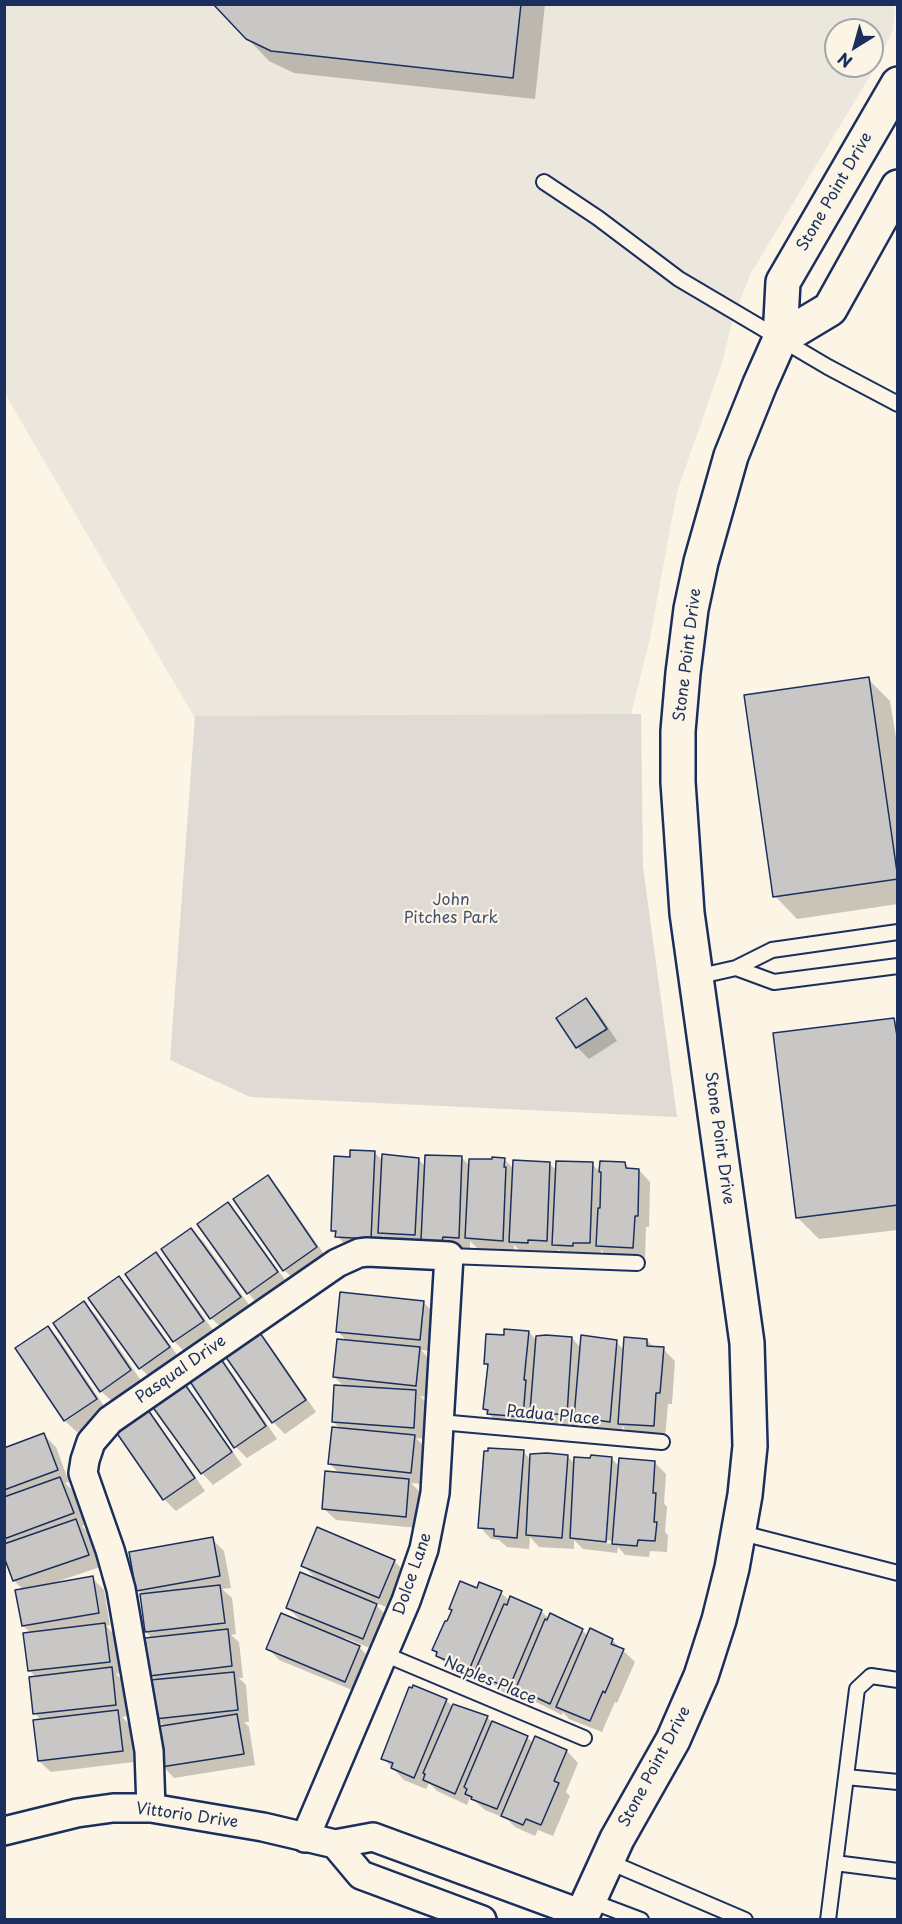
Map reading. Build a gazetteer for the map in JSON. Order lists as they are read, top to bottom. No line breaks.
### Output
{"streets":{"street":["Stone Point Drive","Pasqual Drive","Dolce Lane","Vittorio Drive"],"lane":["Padua Place","Naples Place"]},"crossings":[["Stone Point Drive","Vittorio Drive"],["Pasqual Drive","Dolce Lane"],["Pasqual Drive","Vittorio Drive"],["Padua Place","Dolce Lane"],["Dolce Lane","Naples Place"],["Dolce Lane","Vittorio Drive"]],"parks":["John Pitches Park"],"north":"bottom left"}
